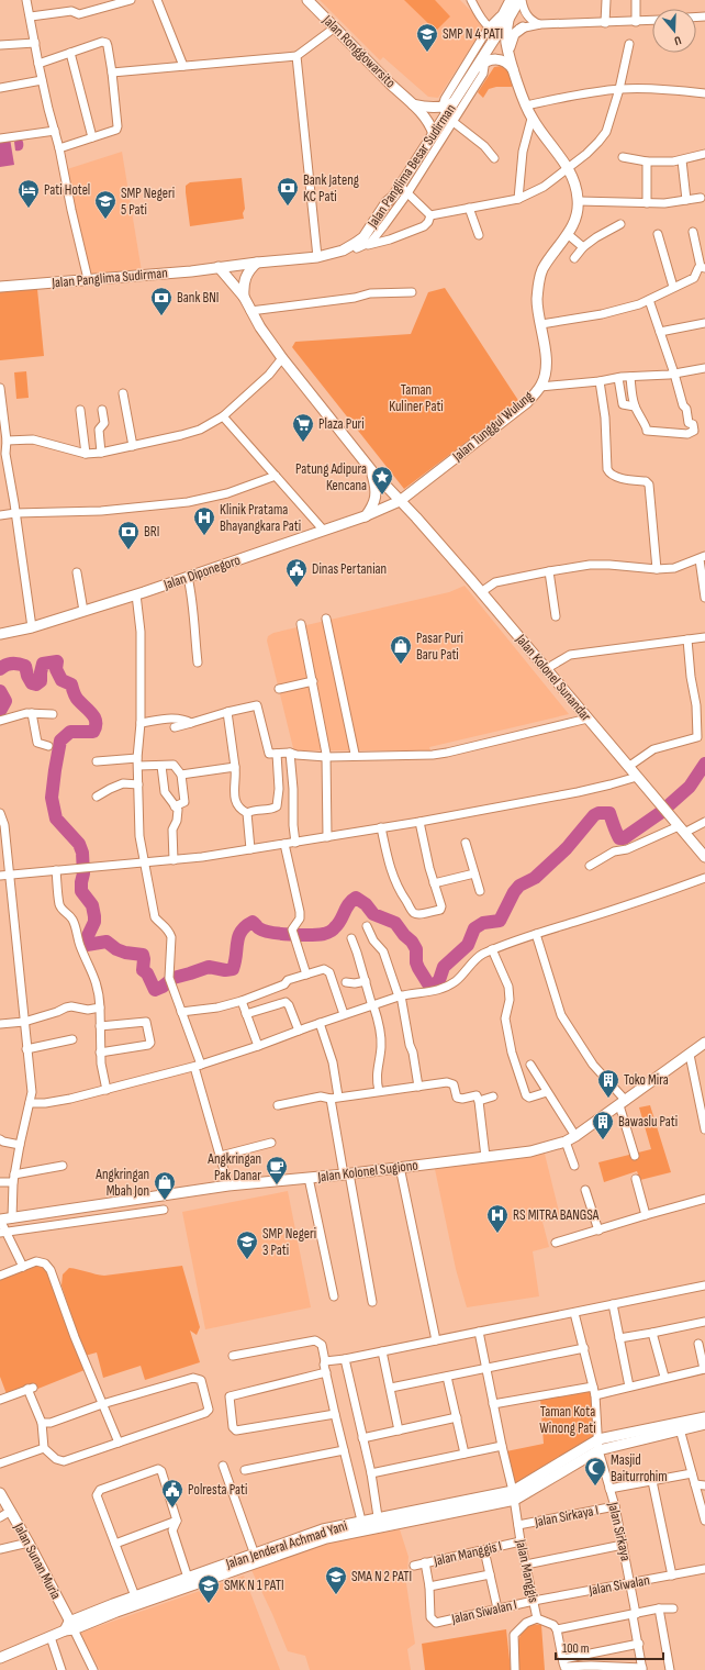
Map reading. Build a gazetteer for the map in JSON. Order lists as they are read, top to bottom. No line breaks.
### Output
{"streets":{"main road":["Jalan Ronggowarsito","Jalan Panglima Besar Sudirman","Jalan Panglima Sudirman","Jalan Tunggul Wulung","Jalan Diponegoro","Jalan Kolonel Sunandar","Jalan Kolonel Sugiono","Jalan Jenderal Achmad Yani","Jalan Sunan Muria"],"street":["Jalan Sirkaya I","Jalan Sirkaya","Jalan Manggis I","Jalan Manggis","Jalan Siwalan","Jalan Siwalan I"]},"crossings":[["Jalan Ronggowarsito","Jalan Panglima Besar Sudirman"],["Jalan Panglima Besar Sudirman","Jalan Panglima Sudirman"],["Jalan Panglima Besar Sudirman","Jalan Tunggul Wulung"],["Jalan Tunggul Wulung","Jalan Diponegoro"],["Jalan Tunggul Wulung","Jalan Kolonel Sunandar"],["Jalan Diponegoro","Jalan Kolonel Sunandar"],["Jalan Sirkaya I","Jalan Sirkaya"],["Jalan Sirkaya I","Jalan Manggis"],["Jalan Sirkaya","Jalan Jenderal Achmad Yani"],["Jalan Sirkaya","Jalan Siwalan"],["Jalan Jenderal Achmad Yani","Jalan Sunan Muria"],["Jalan Jenderal Achmad Yani","Jalan Manggis"],["Jalan Manggis I","Jalan Manggis"],["Jalan Manggis","Jalan Siwalan"],["Jalan Manggis","Jalan Siwalan I"],["Jalan Siwalan","Jalan Siwalan I"]],"parks":["Taman Kuliner Pati","Taman Kota Winong Pati"],"places":{"school or university":["SMP N 4 PATI","SMP Negeri 5 Pati","SMP Negeri 3 Pati","SMA N 2 PATI","SMK N 1 PATI"],"bank":["Bank Jateng KC Pati","Bank BNI","BRI"],"hotel":["Pati Hotel"],"supermarket":["Plaza Puri"],"place":["Patung Adipura Kencana"],"hospital":["Klinik Pratama Bhayangkara Pati","RS MITRA BANGSA"],"public building":["Dinas Pertanian","Polresta Pati"],"shop":["Pasar Puri Baru Pati","Angkringan Mbah Jon"],"building":["Toko Mira","Bawaslu Pati"],"cafe":["Angkringan Pak Danar"],"mosque":["Masjid Baiturrohim"]},"scale_bar":"100 m","north":"bottom"}
